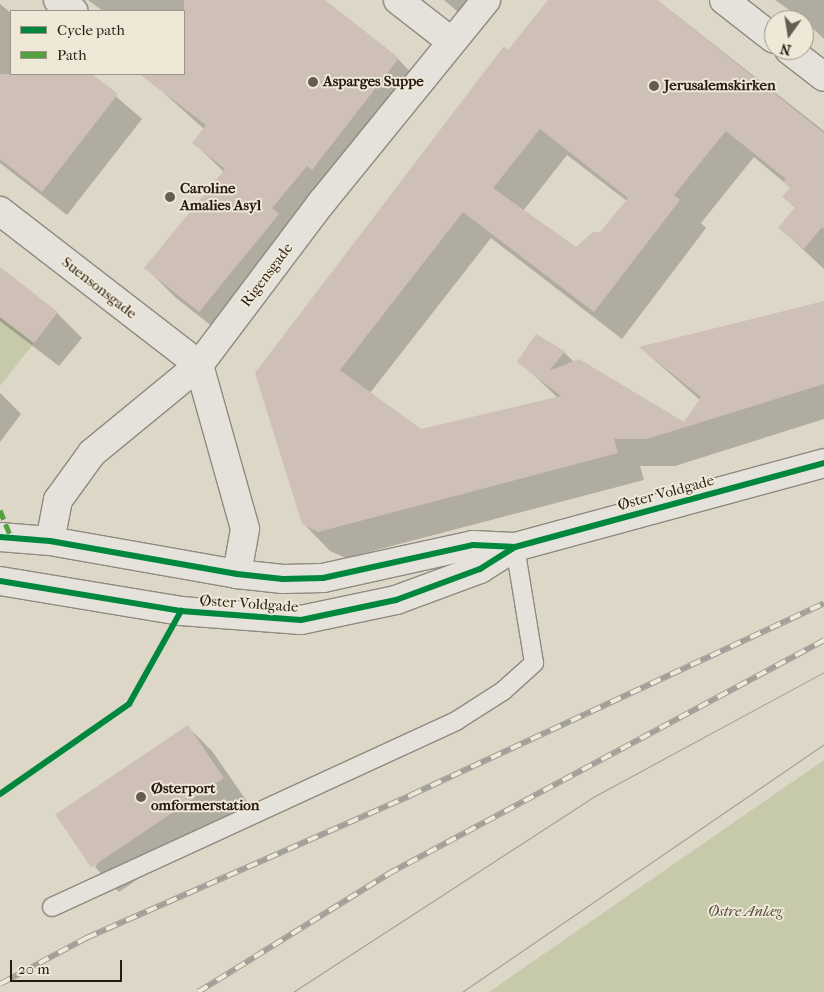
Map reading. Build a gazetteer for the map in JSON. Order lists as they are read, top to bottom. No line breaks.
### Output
{"streets":{"street":["Rigensgade","Suensonsgade","Øster Voldgade"]},"crossings":[["Rigensgade","Suensonsgade"],["Rigensgade","Øster Voldgade"],["Suensonsgade","Øster Voldgade"]],"parks":["Østre Anlæg"],"places":["Asparges Suppe","Jerusalemskirken","Caroline Amalies Asyl","Østerport omformerstation"],"legend":["Cycle path","Path"],"scale_bar":"20 m","north":"bottom"}
